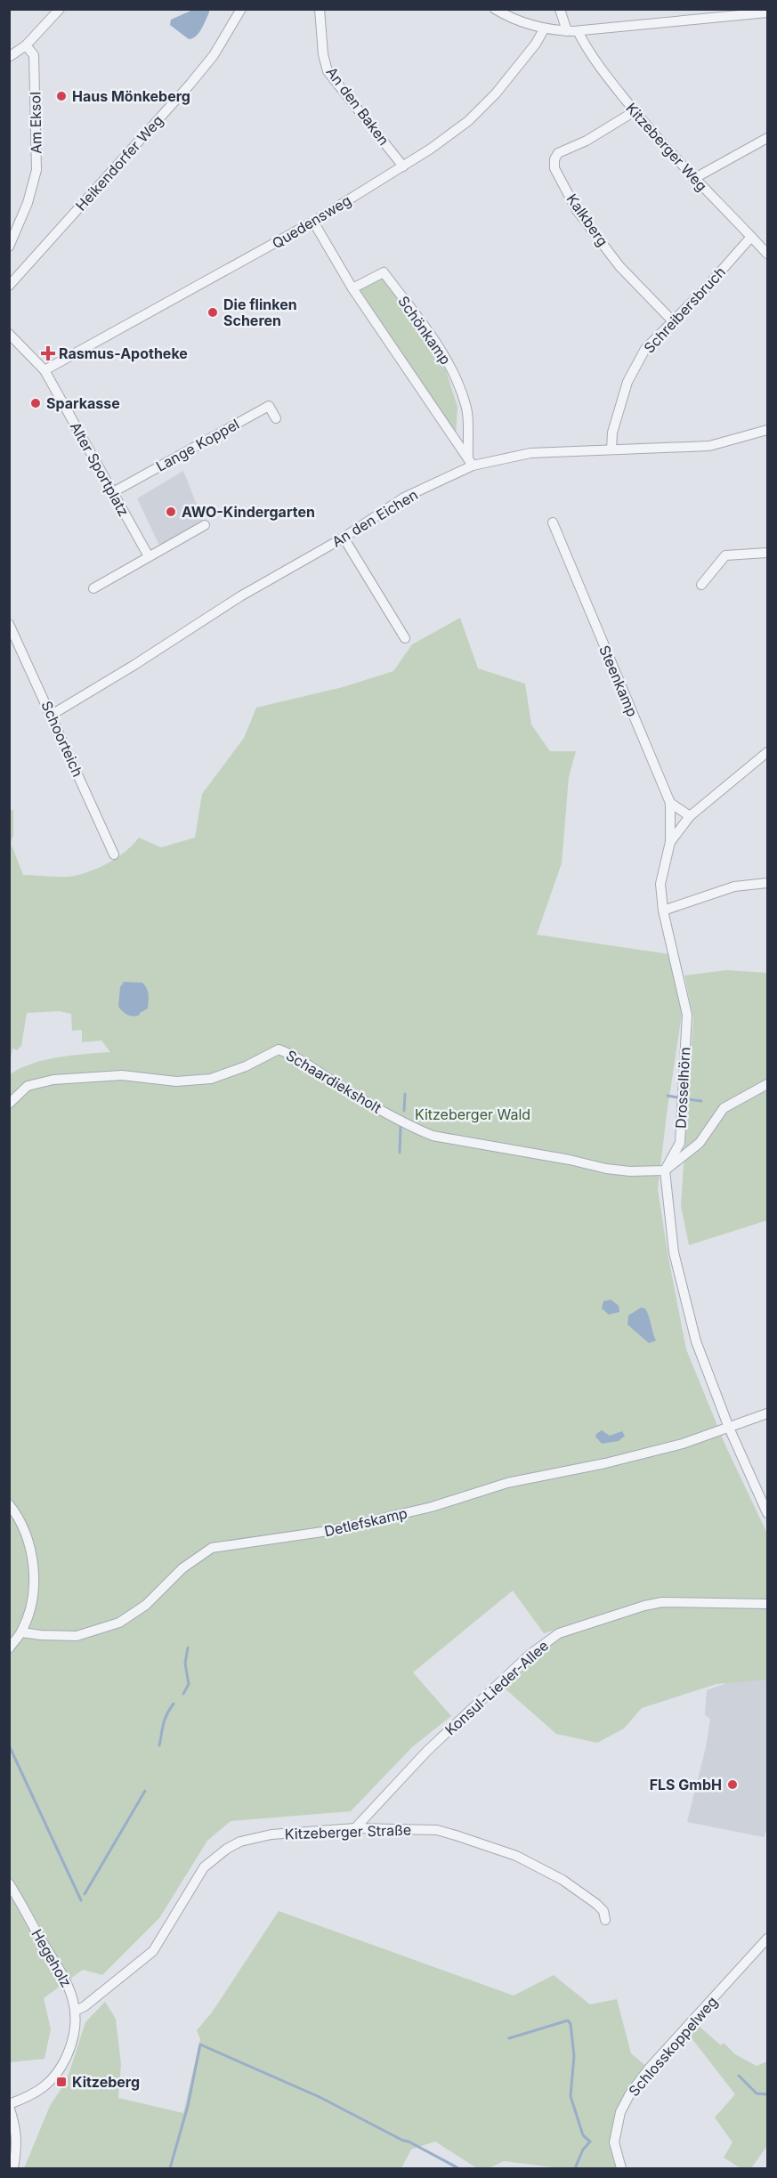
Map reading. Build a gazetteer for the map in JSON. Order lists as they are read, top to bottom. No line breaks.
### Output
{"streets":{"street":["An den Baken","Am Eksol","Kitzeberger Weg","Heikendorfer Weg","Kalkberg","Quedensweg","Schreibersbruch","Schönkamp","Lange Koppel","Alter Sportplatz","An den Eichen","Steenkamp","Schoorteich","Schaardieksholt","Drosselhörn","Detlefskamp","Konsul-Lieder-Allee","Kitzeberger Straße","Hegeholz","Schlosskoppelweg"]},"crossings":[["An den Baken","Quedensweg"],["Kitzeberger Weg","Kalkberg"],["Kitzeberger Weg","Schreibersbruch"],["Kalkberg","Schreibersbruch"],["Quedensweg","Alter Sportplatz"],["Schreibersbruch","An den Eichen"],["Schönkamp","An den Eichen"],["Lange Koppel","Alter Sportplatz"],["An den Eichen","Schoorteich"],["Steenkamp","Drosselhörn"],["Schaardieksholt","Drosselhörn"],["Konsul-Lieder-Allee","Kitzeberger Straße"],["Kitzeberger Straße","Hegeholz"]],"parks":["Kitzeberger Wald"],"places":{"other":["Haus Mönkeberg","Die flinken Scheren","Sparkasse","AWO-Kindergarten","FLS GmbH"],"health":["Rasmus-Apotheke"],"transit":["Kitzeberg"]}}
